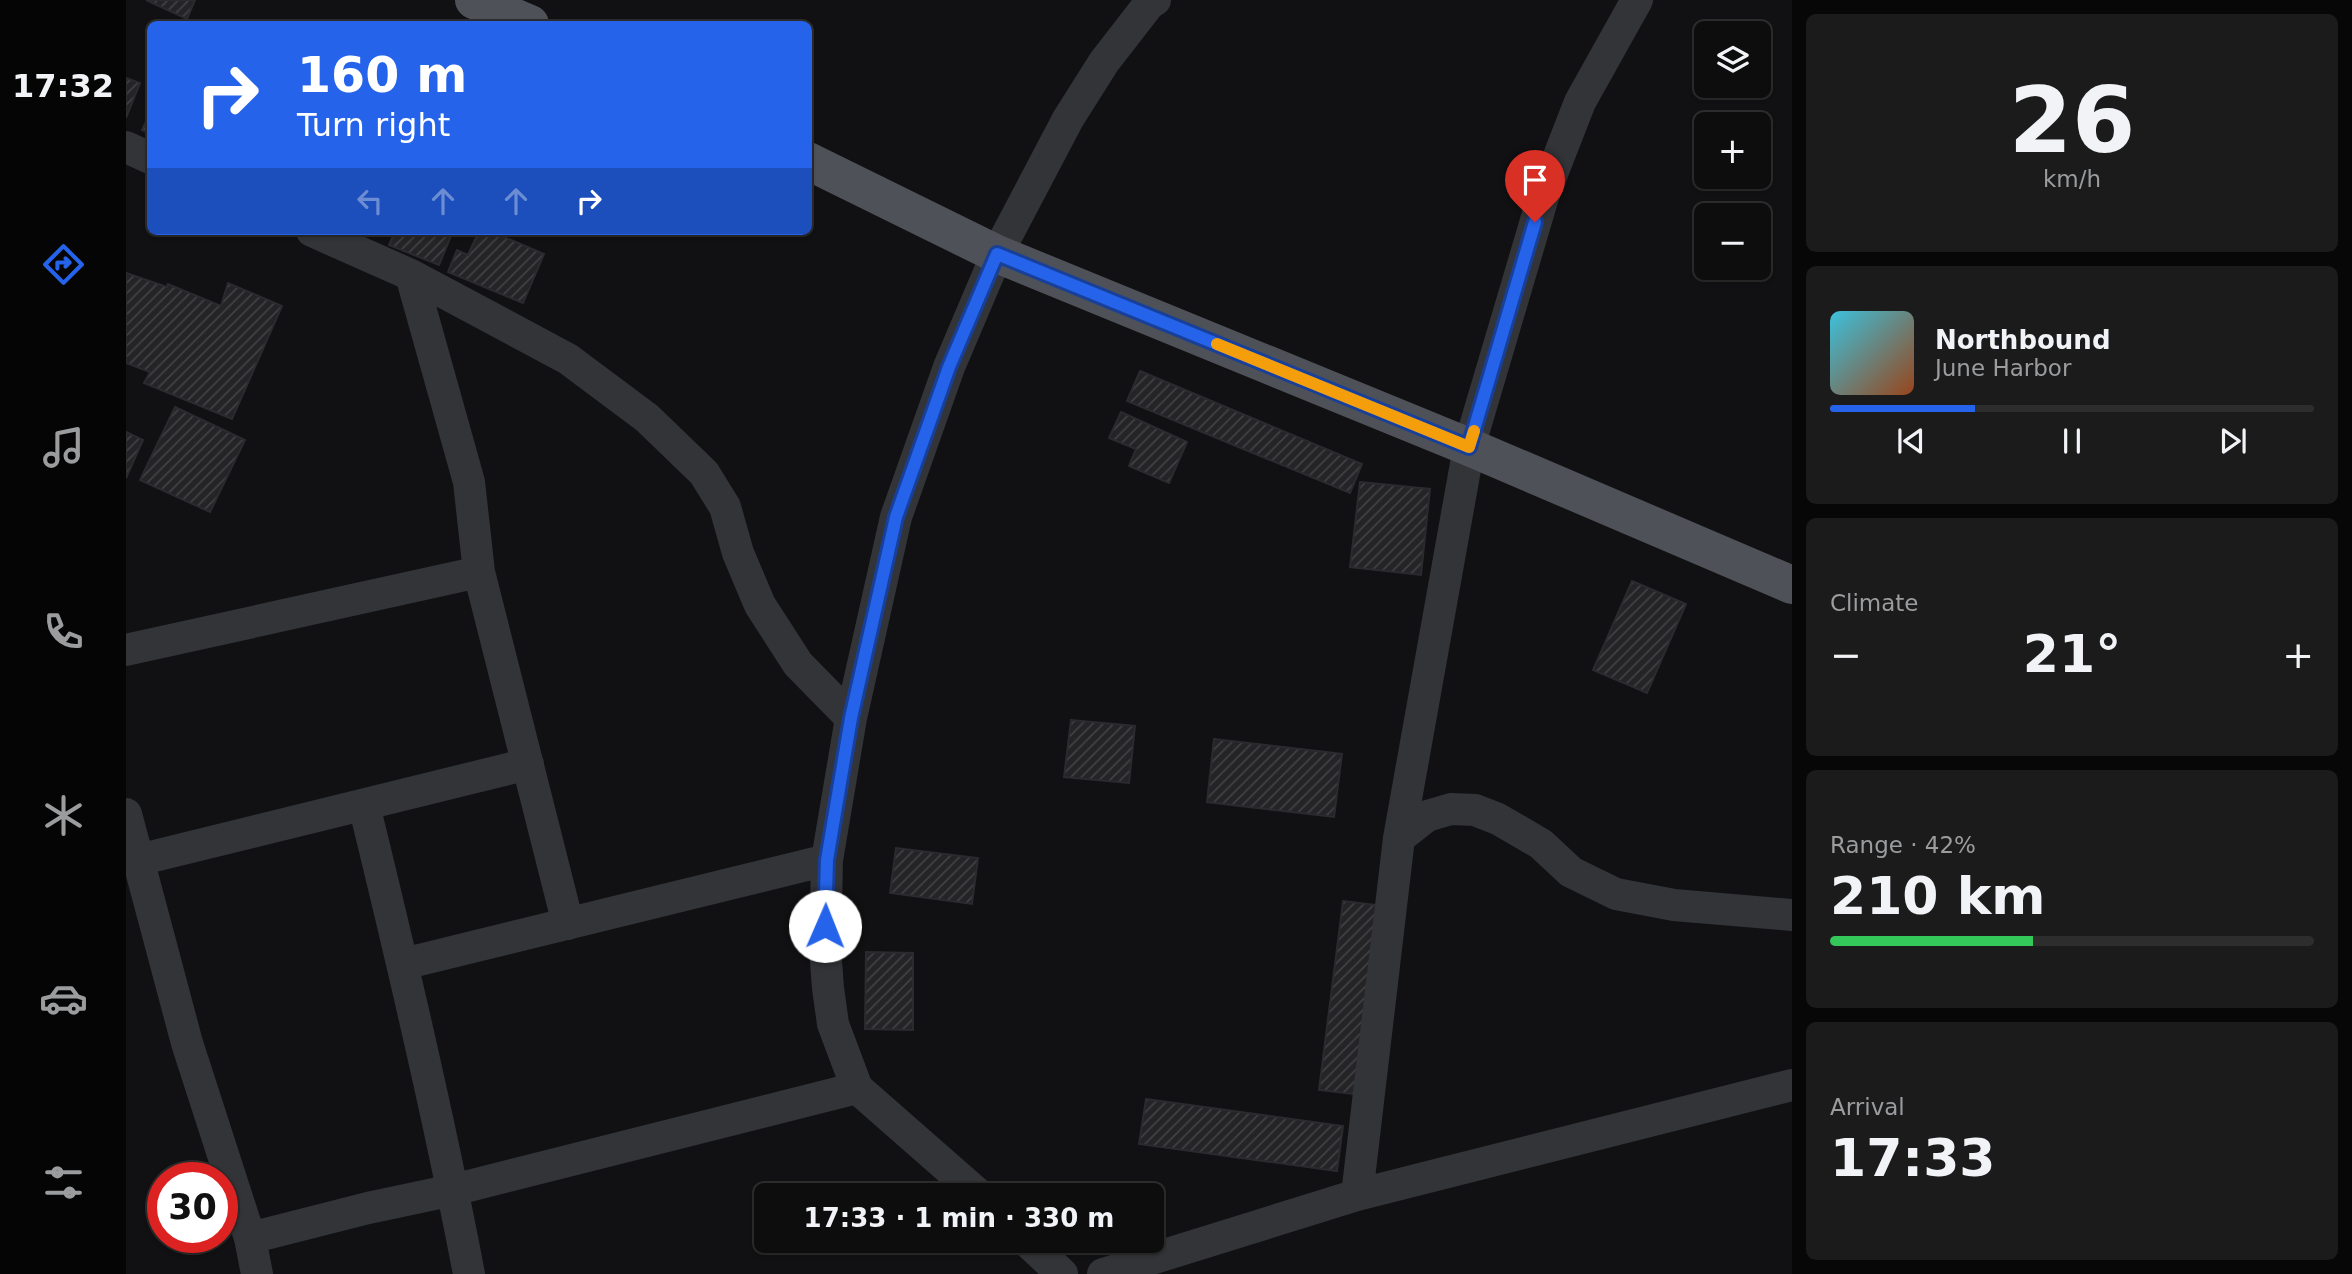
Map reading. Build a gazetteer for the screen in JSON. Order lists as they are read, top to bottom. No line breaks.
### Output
{"page":{"tabs":"17:32","tile":[["26","km/h"],"Climate",["Range · 42%","210 km"],["Arrival","17:33"]],"map_buttons":["+","−"],"turn":["160 m","Turn right"],"song":["Northbound","June Harbor"],"heat":["−","21°","+"],"limit":"30","trip":"17:33 · 1 min · 330 m"}}
